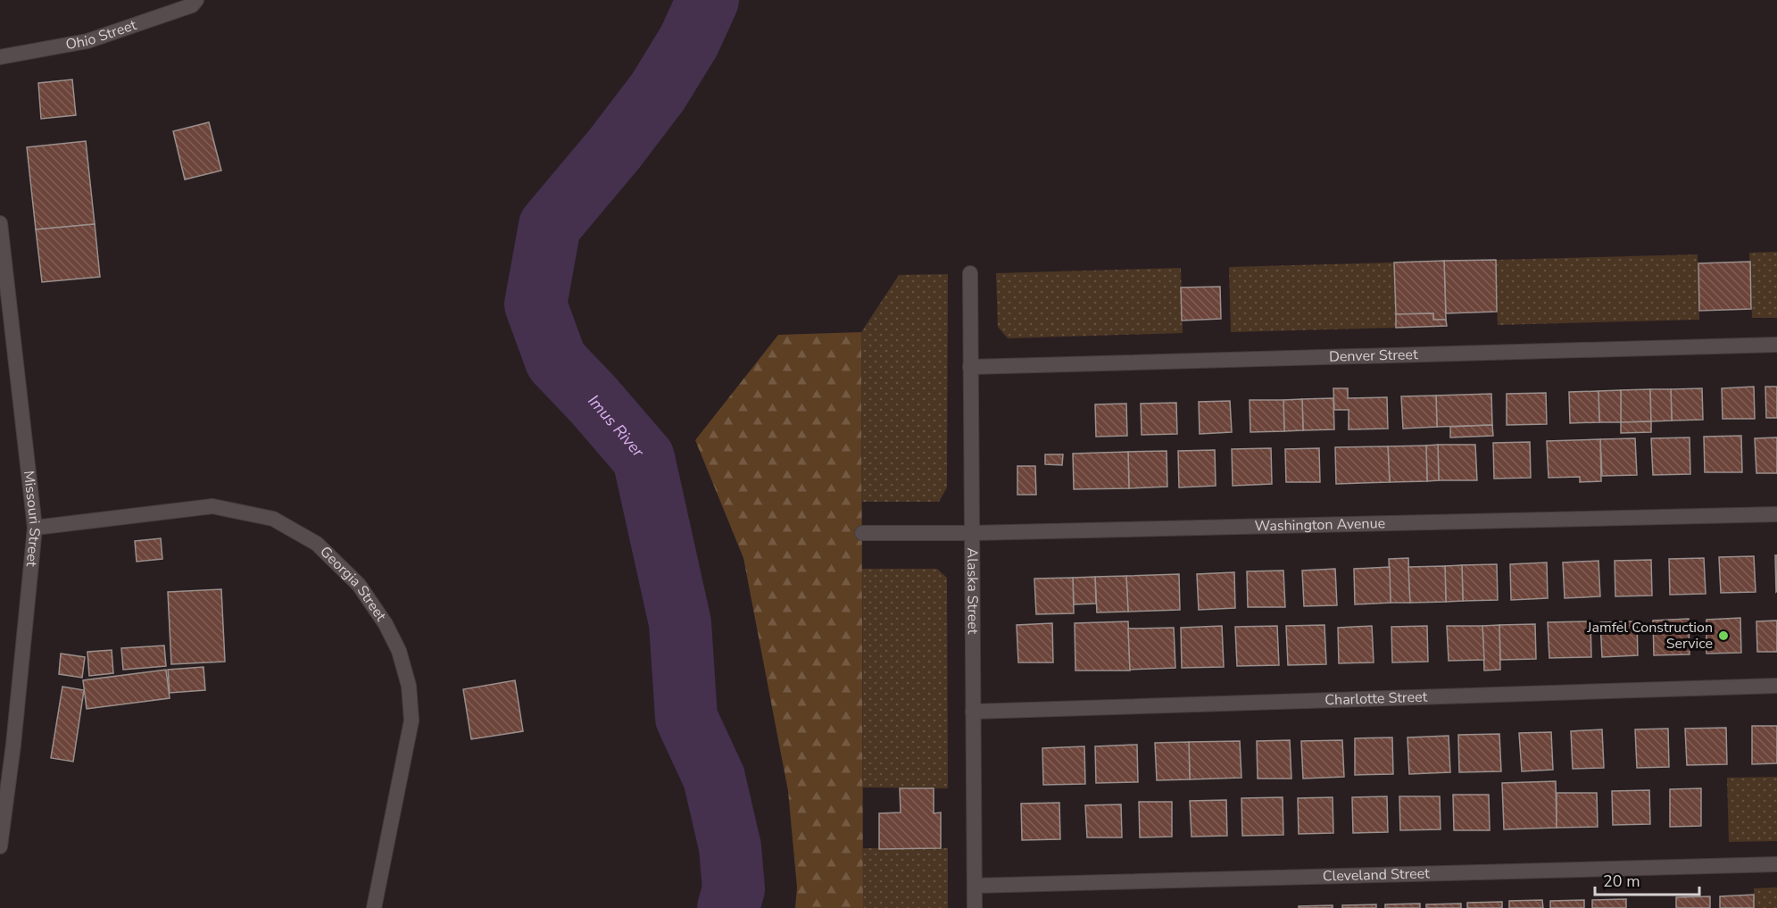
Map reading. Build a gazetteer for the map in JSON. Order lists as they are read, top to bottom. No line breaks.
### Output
{"streets":{"street":["Ohio Street","Denver Street","Missouri Street","Washington Avenue","Georgia Street","Alaska Street","Charlotte Street","Cleveland Street"]},"crossings":[["Denver Street","Alaska Street"],["Missouri Street","Georgia Street"],["Washington Avenue","Alaska Street"],["Alaska Street","Charlotte Street"],["Alaska Street","Cleveland Street"]],"water":["Imus River"],"places":["Jamfel Construction Service"],"scale_bar":"20 m"}
